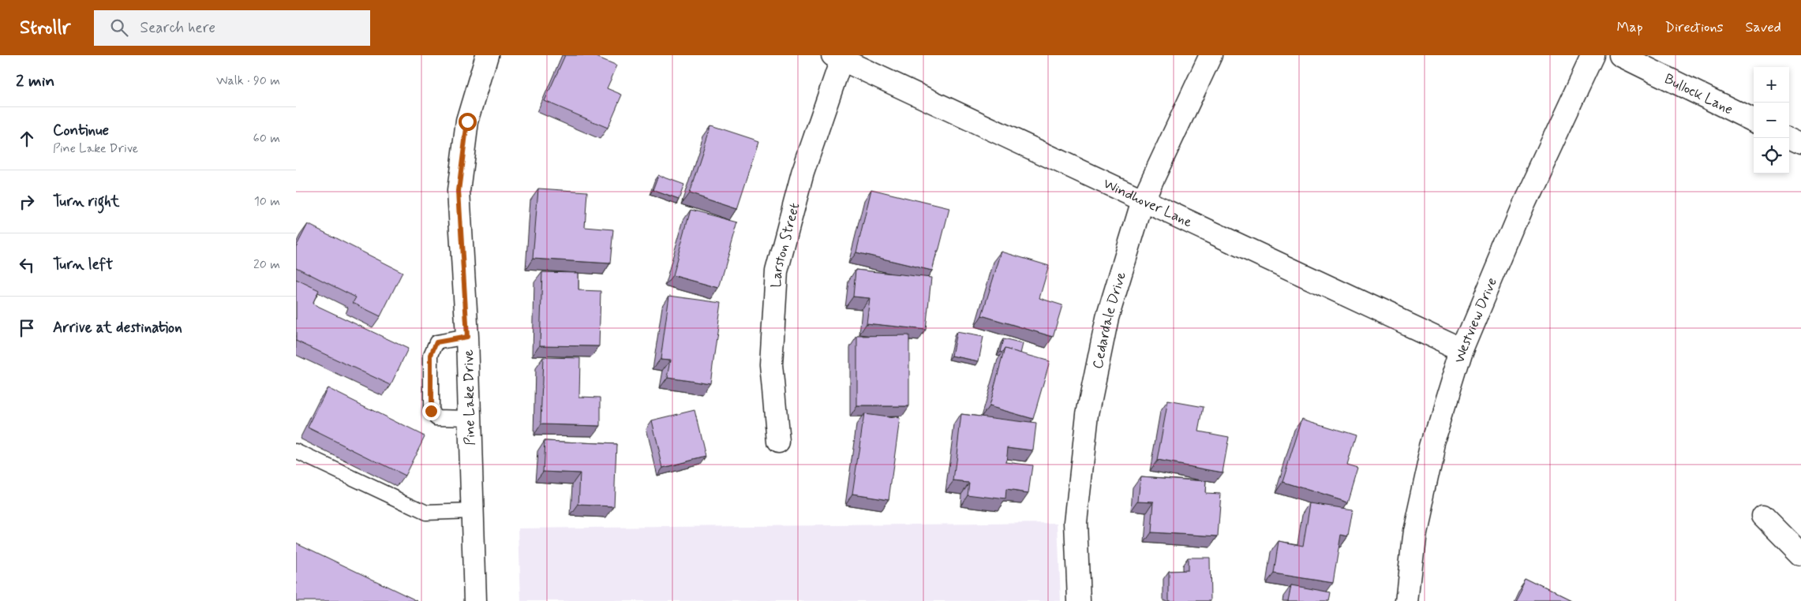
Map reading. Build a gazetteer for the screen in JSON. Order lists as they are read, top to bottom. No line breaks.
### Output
{"streets":{"street":["Bullock Lane","Windhover Lane","Larston Street","Cedardale Drive","Westview Drive","Pine Lake Drive"]},"crossings":[["Windhover Lane","Larston Street"],["Windhover Lane","Cedardale Drive"],["Windhover Lane","Westview Drive"]],"page":{"header":"Strollr","search":"Search here","nav":["Map","Directions","Saved"],"heading":["2 min","Walk · 90 m"],"map_buttons":["+","−"],"list":[["Continue","Pine Lake Drive","60 m"],["Turn right","10 m"],["Turn left","20 m"],"Arrive at destination"]}}
